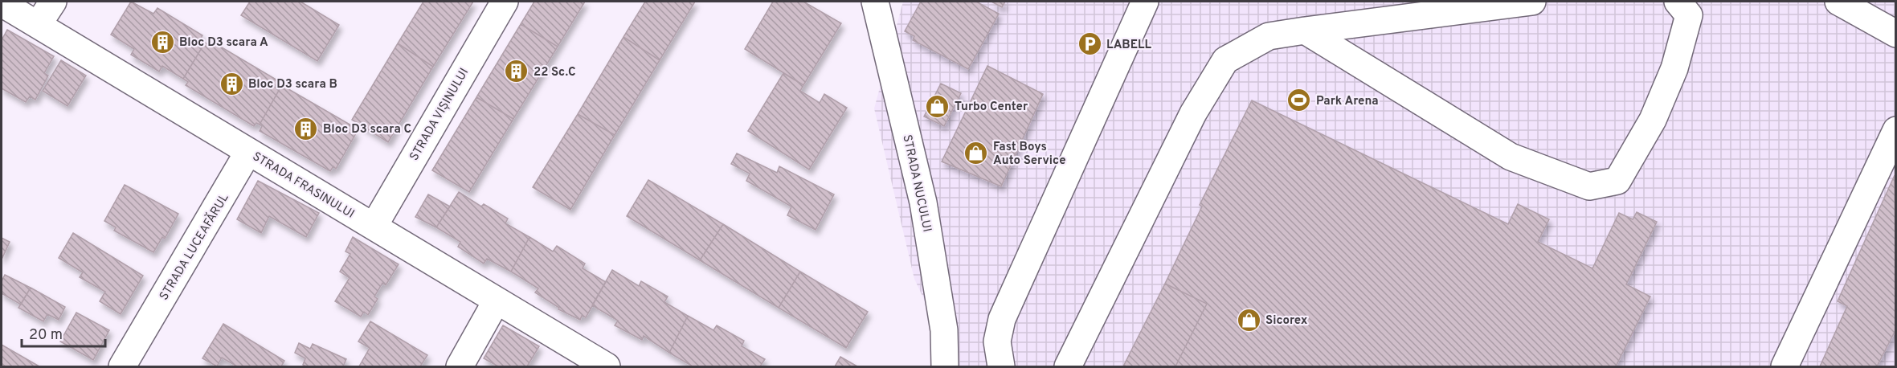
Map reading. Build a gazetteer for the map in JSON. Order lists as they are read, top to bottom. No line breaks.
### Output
{"streets":{"street":["STRADA VIȘINULUI","STRADA NUCULUI","STRADA FRASINULUI","STRADA LUCEAFĂRUL"]},"crossings":[["STRADA VIȘINULUI","STRADA FRASINULUI"],["STRADA FRASINULUI","STRADA LUCEAFĂRUL"]],"places":{"building":["Bloc D3 scara A","22 Sc.C","Bloc D3 scara B","Bloc D3 scara C"],"parking":["LABELL"],"sports":["Park Arena"],"shop":["Turbo Center","Fast Boys Auto Service","Sicorex"]},"scale_bar":"20 m"}
